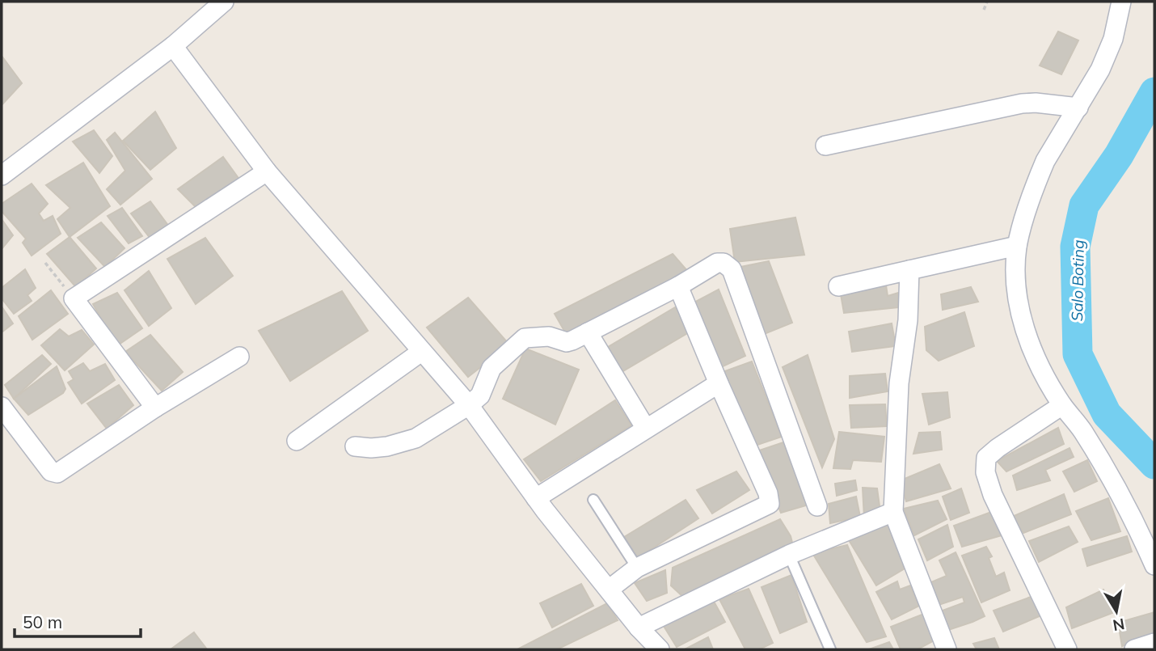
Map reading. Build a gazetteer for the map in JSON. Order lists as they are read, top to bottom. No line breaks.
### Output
{"water":["Salo Boting"],"scale_bar":"50 m","north":"bottom"}
